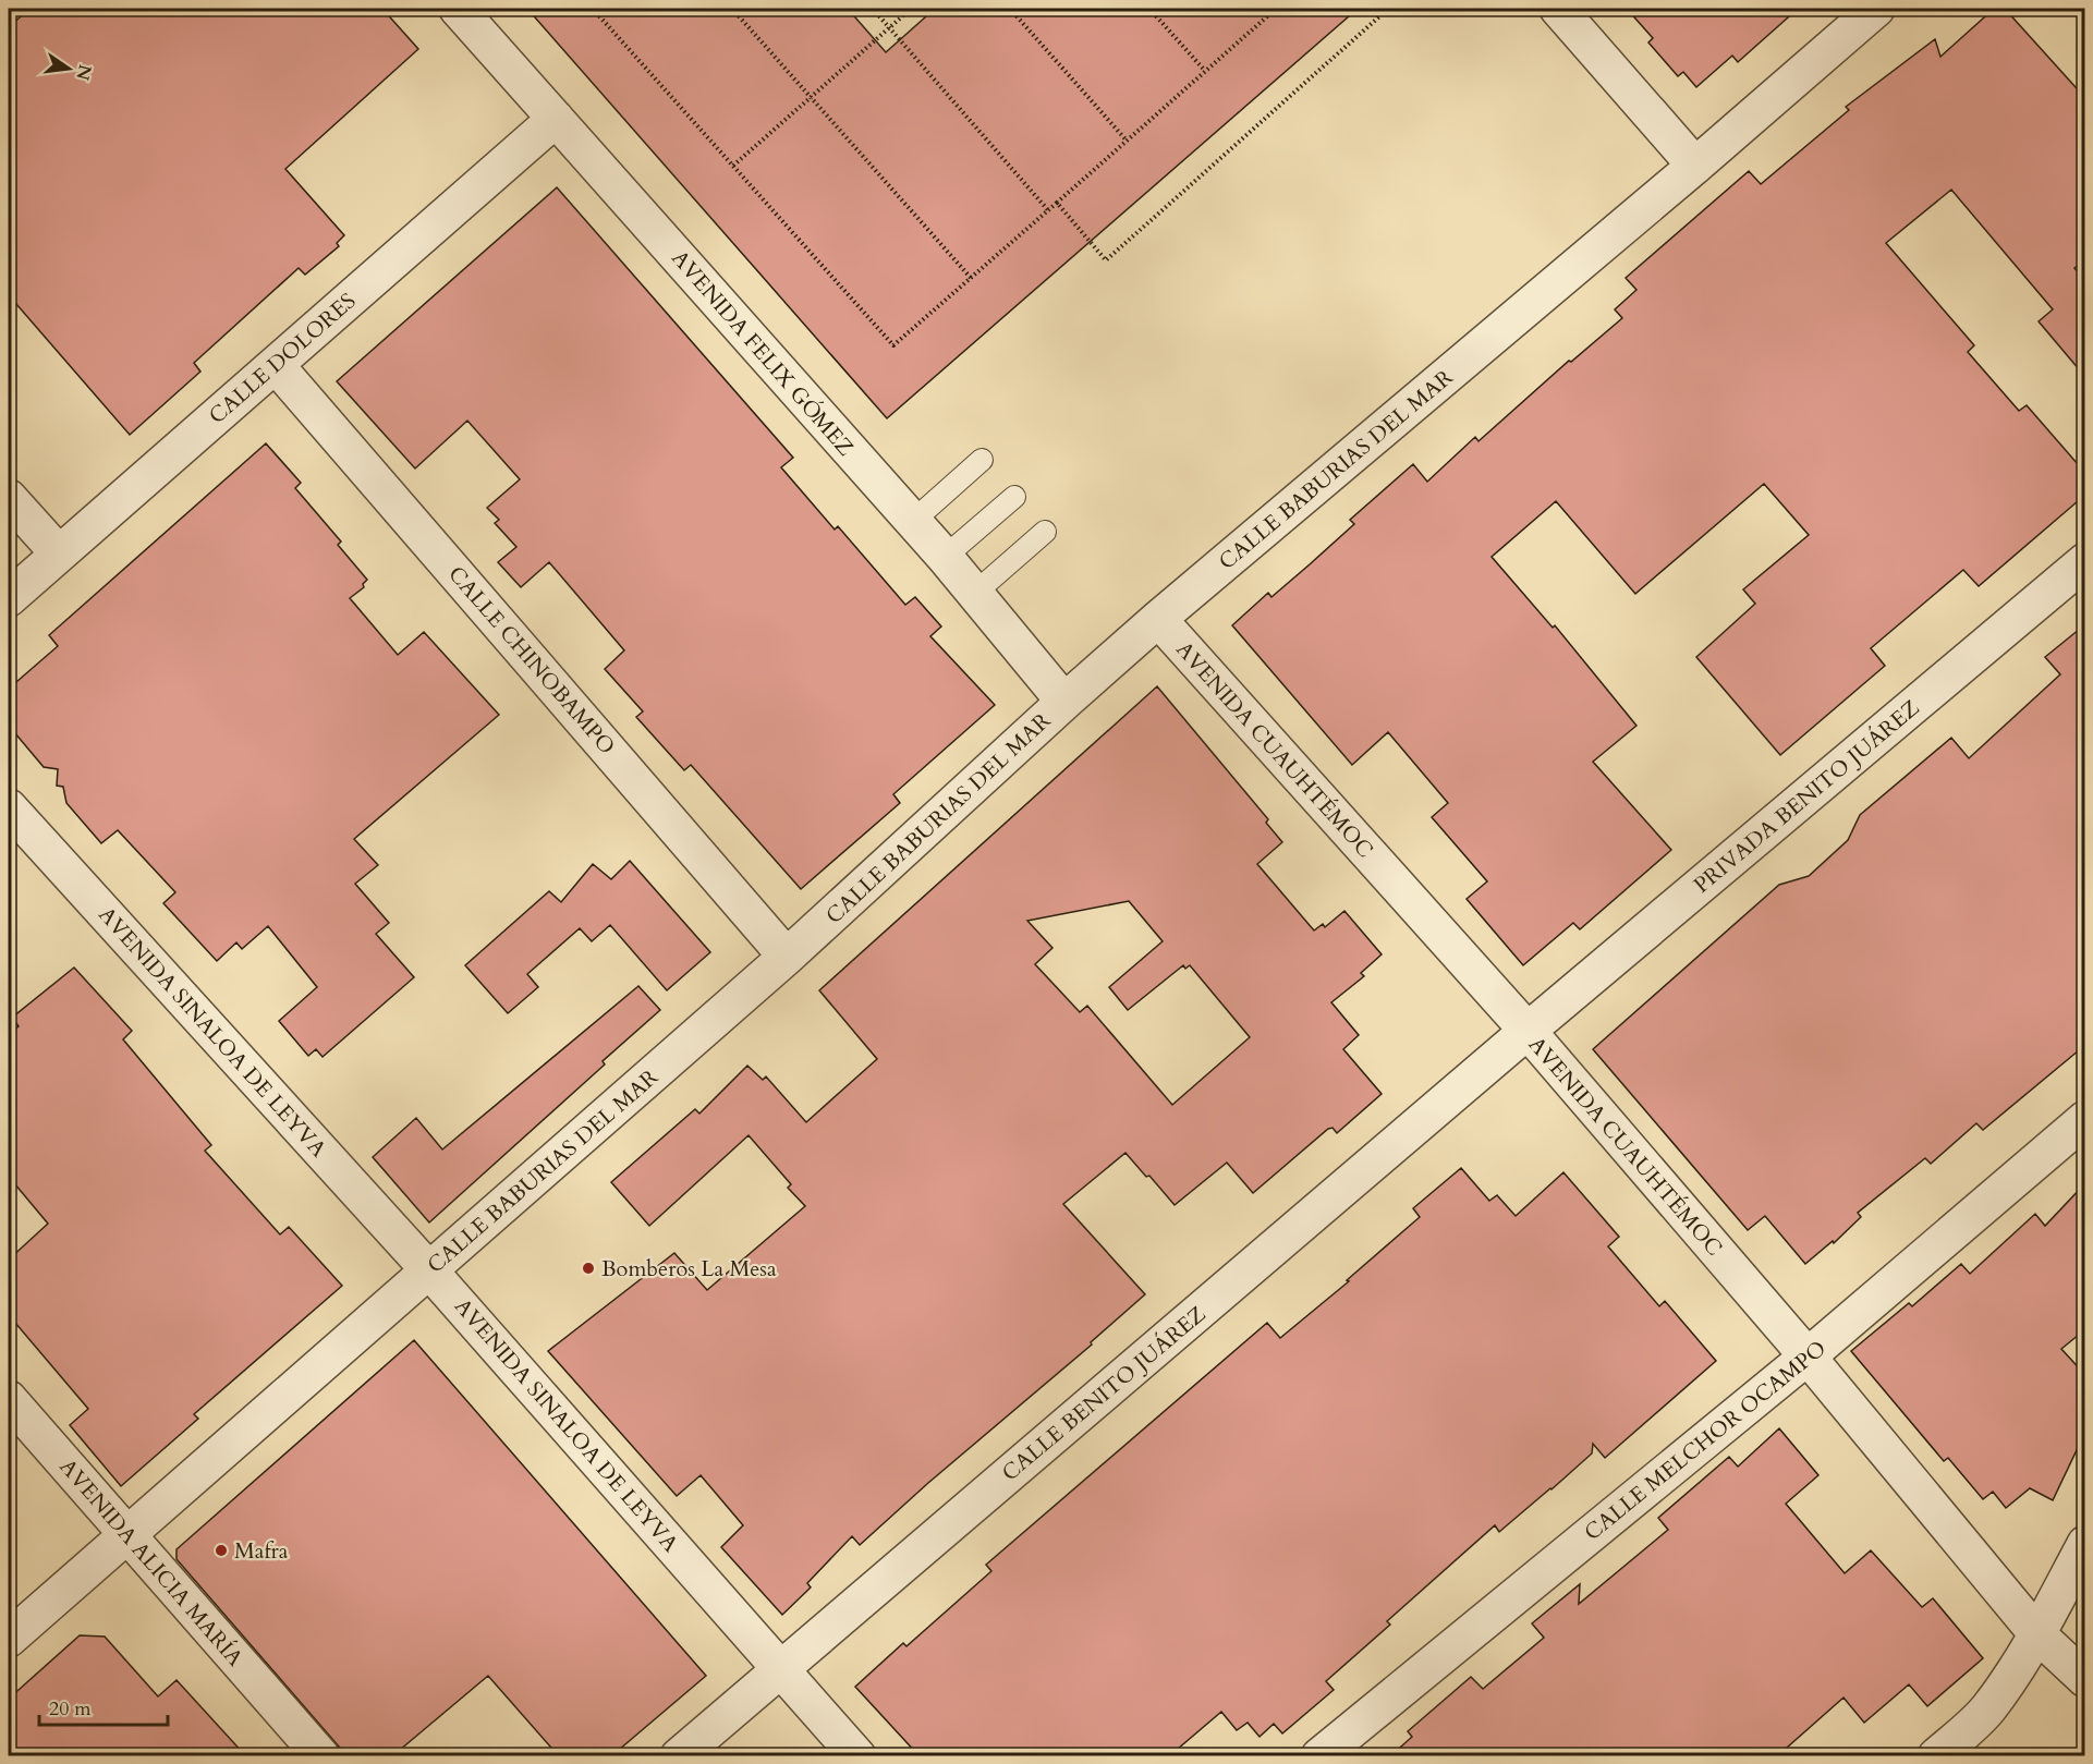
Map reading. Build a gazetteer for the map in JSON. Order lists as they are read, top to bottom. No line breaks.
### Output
{"streets":{"street":["AVENIDA FELIX GÓMEZ","CALLE DOLORES","CALLE BABURIAS DEL MAR","CALLE CHINOBAMPO","AVENIDA CUAUHTÉMOC","PRIVADA BENITO JUÁREZ","AVENIDA SINALOA DE LEYVA","CALLE BENITO JUÁREZ","CALLE MELCHOR OCAMPO","AVENIDA ALICIA MARÍA"]},"crossings":[["AVENIDA FELIX GÓMEZ","CALLE DOLORES"],["AVENIDA FELIX GÓMEZ","CALLE BABURIAS DEL MAR"],["CALLE DOLORES","CALLE CHINOBAMPO"],["CALLE BABURIAS DEL MAR","CALLE CHINOBAMPO"],["CALLE BABURIAS DEL MAR","AVENIDA CUAUHTÉMOC"],["CALLE BABURIAS DEL MAR","AVENIDA SINALOA DE LEYVA"],["CALLE BABURIAS DEL MAR","AVENIDA ALICIA MARÍA"],["AVENIDA CUAUHTÉMOC","PRIVADA BENITO JUÁREZ"],["AVENIDA CUAUHTÉMOC","CALLE BENITO JUÁREZ"],["AVENIDA CUAUHTÉMOC","CALLE MELCHOR OCAMPO"],["PRIVADA BENITO JUÁREZ","CALLE BENITO JUÁREZ"],["AVENIDA SINALOA DE LEYVA","CALLE BENITO JUÁREZ"]],"places":["Bomberos La Mesa","Mafra"],"scale_bar":"20 m","north":"right"}
